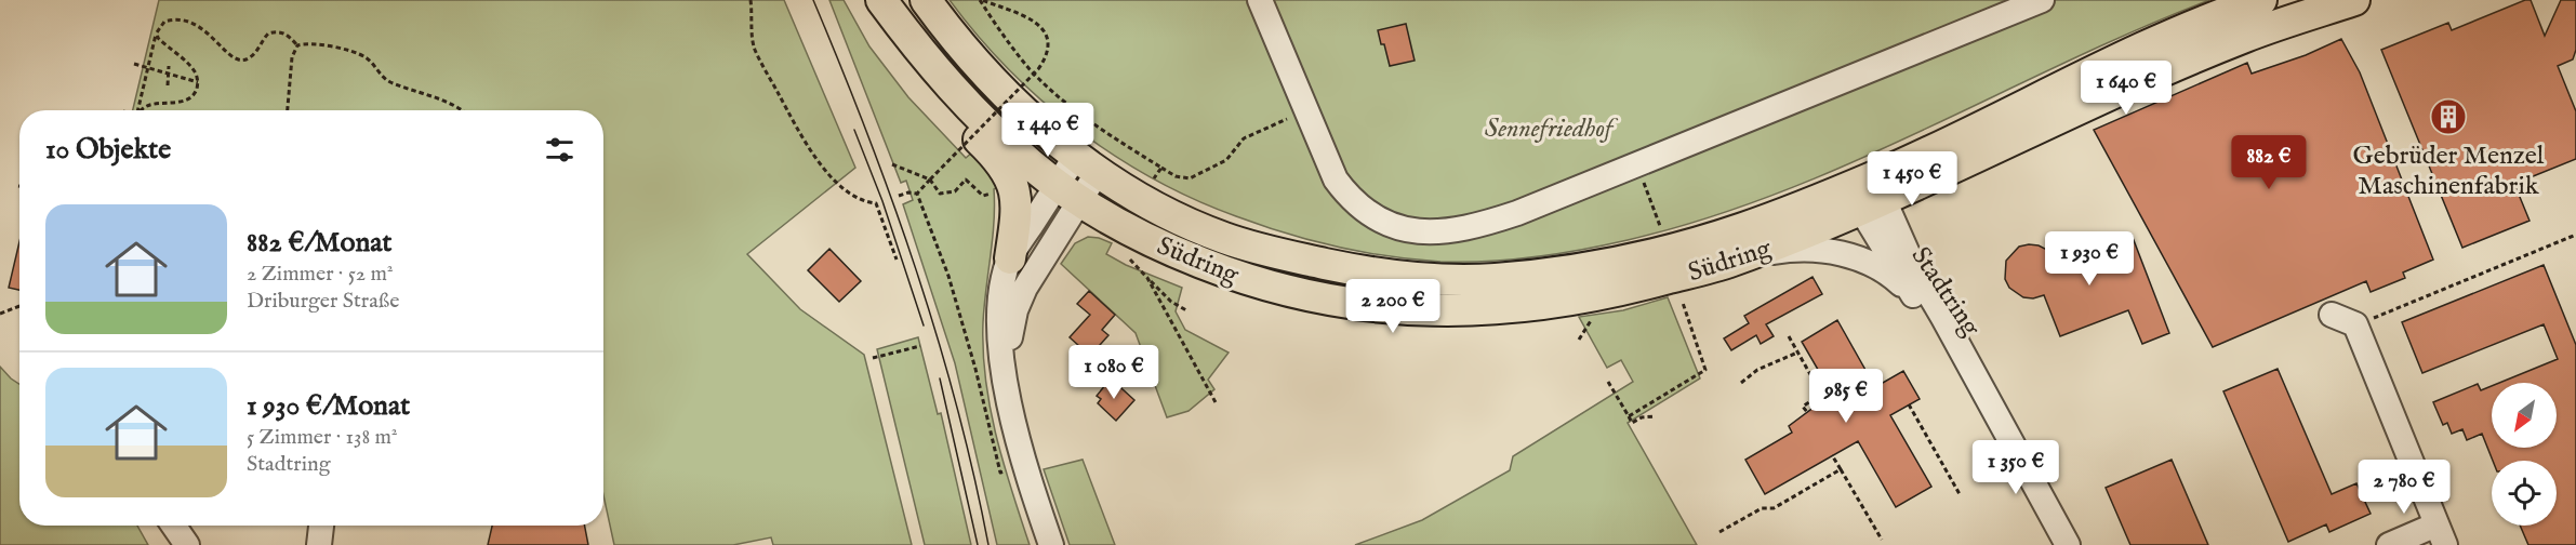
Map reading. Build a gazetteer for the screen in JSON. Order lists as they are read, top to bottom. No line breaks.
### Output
{"streets":{"main road":["Südring"],"street":["Stadtring"]},"crossings":[["Südring","Stadtring"]],"parks":["Sennefriedhof"],"places":{"building":["Gebrüder Menzel Maschinenfabrik"]},"north":"bottom left","page":{"price":["1 640 €","1 440 €","882 €","1 450 €","1 930 €","2 200 €","1 080 €","985 €","1 350 €","2 780 €"],"heading":"10 Objekte","list":[{"name":"882 €/Monat","note":"2 Zimmer · 52 m² · Driburger Straße"},{"name":"1 930 €/Monat","note":"5 Zimmer · 138 m² · Stadtring"}]}}
